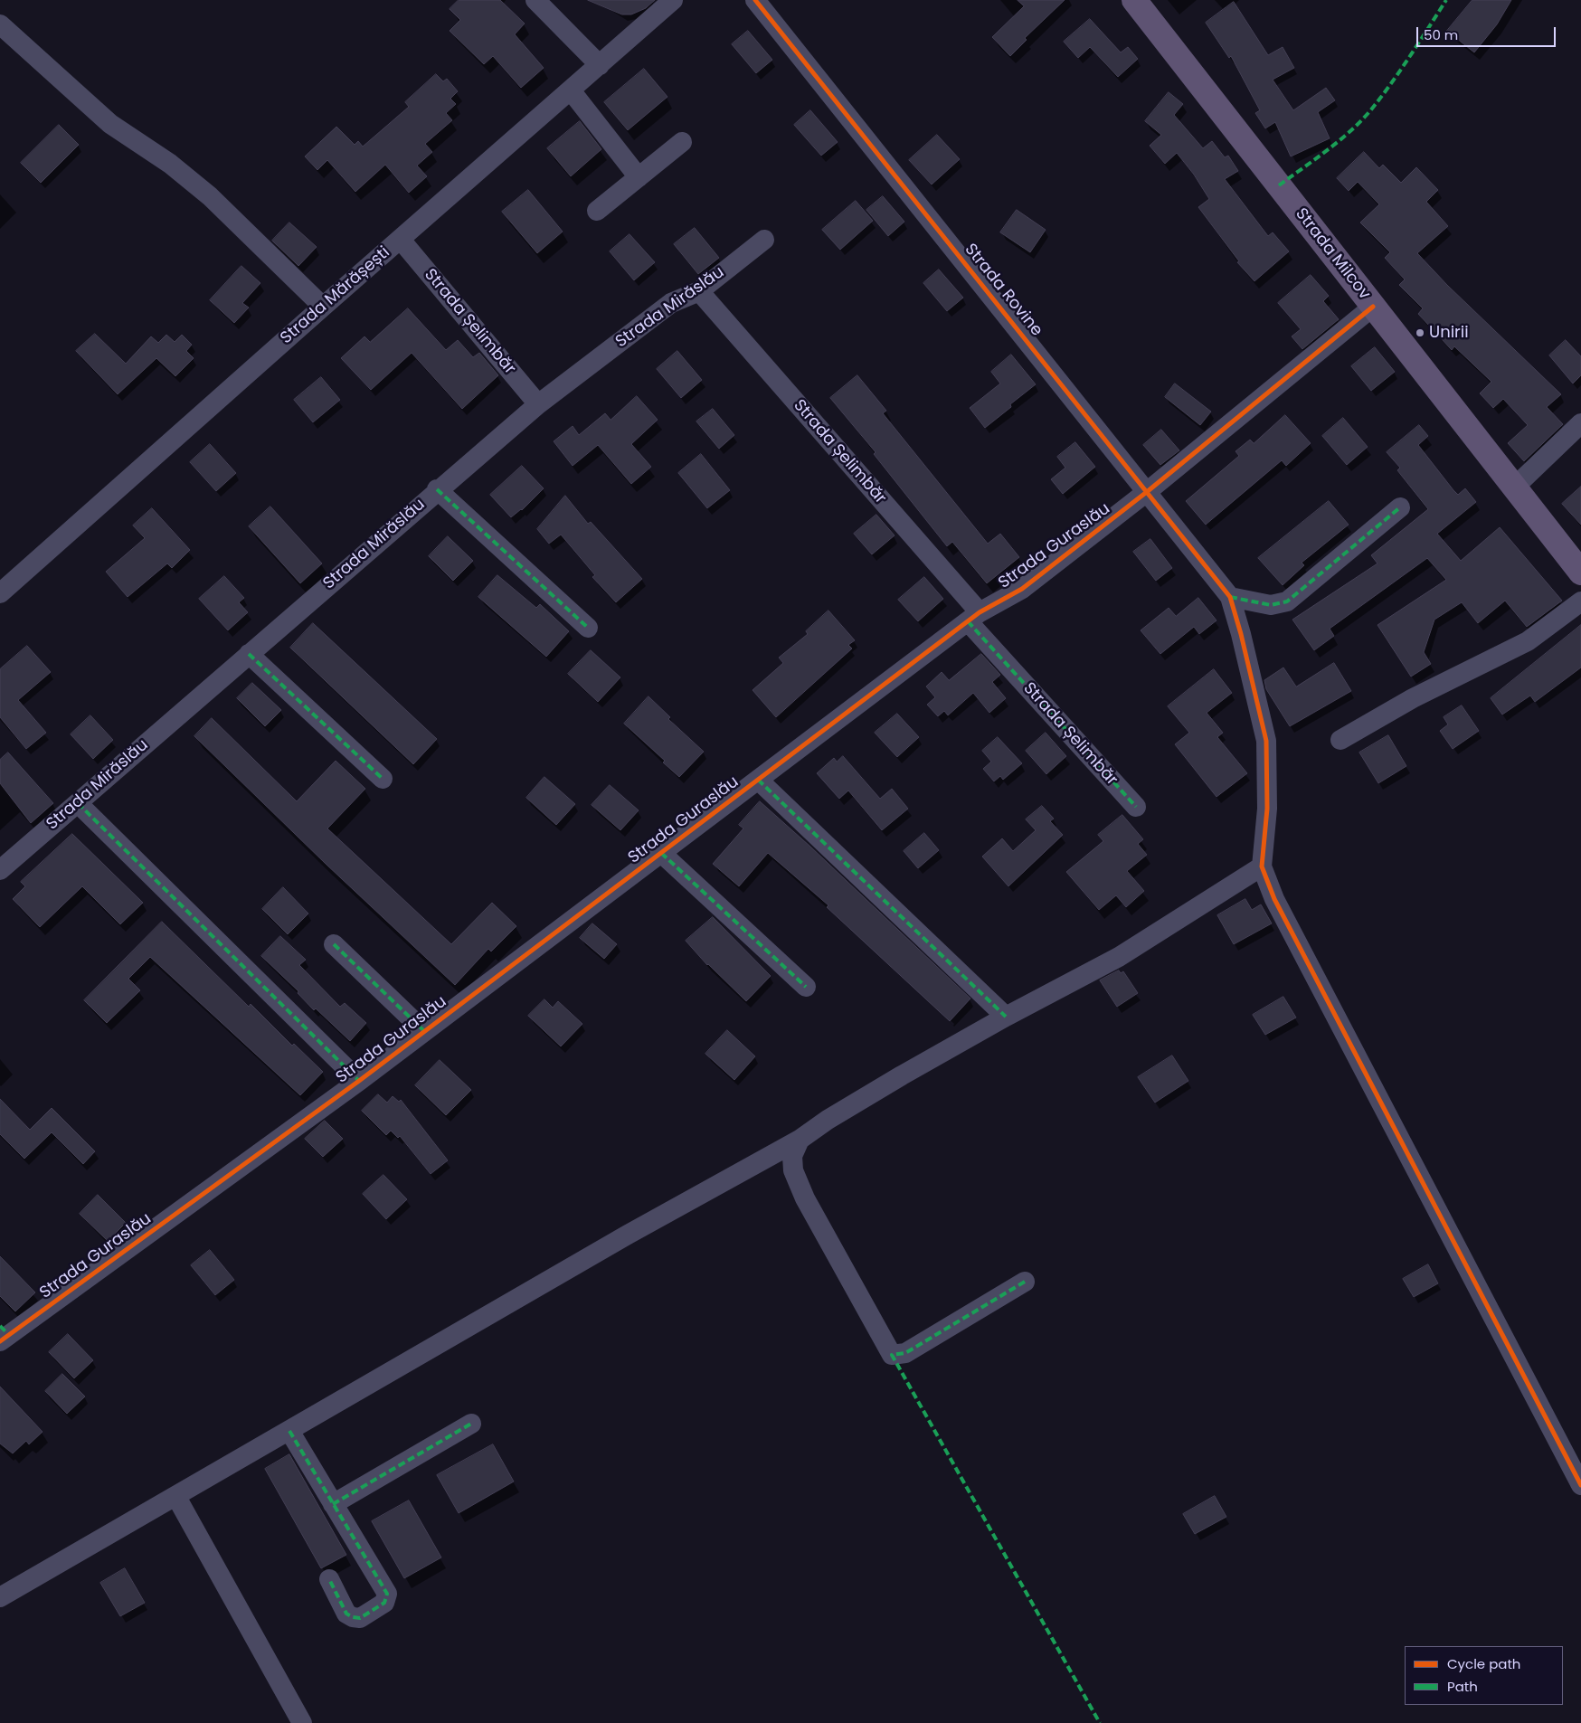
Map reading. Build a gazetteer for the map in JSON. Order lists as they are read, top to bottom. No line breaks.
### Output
{"streets":{"main road":["Strada Milcov"],"street":["Strada Rovine","Strada Mărășești","Strada Mirăslău","Strada Șelimbăr","Strada Guraslău"]},"crossings":[["Strada Milcov","Strada Guraslău"],["Strada Rovine","Strada Guraslău"],["Strada Mărășești","Strada Șelimbăr"],["Strada Mirăslău","Strada Șelimbăr"],["Strada Șelimbăr","Strada Guraslău"]],"places":["Unirii"],"legend":["Cycle path","Path"],"scale_bar":"50 m"}
